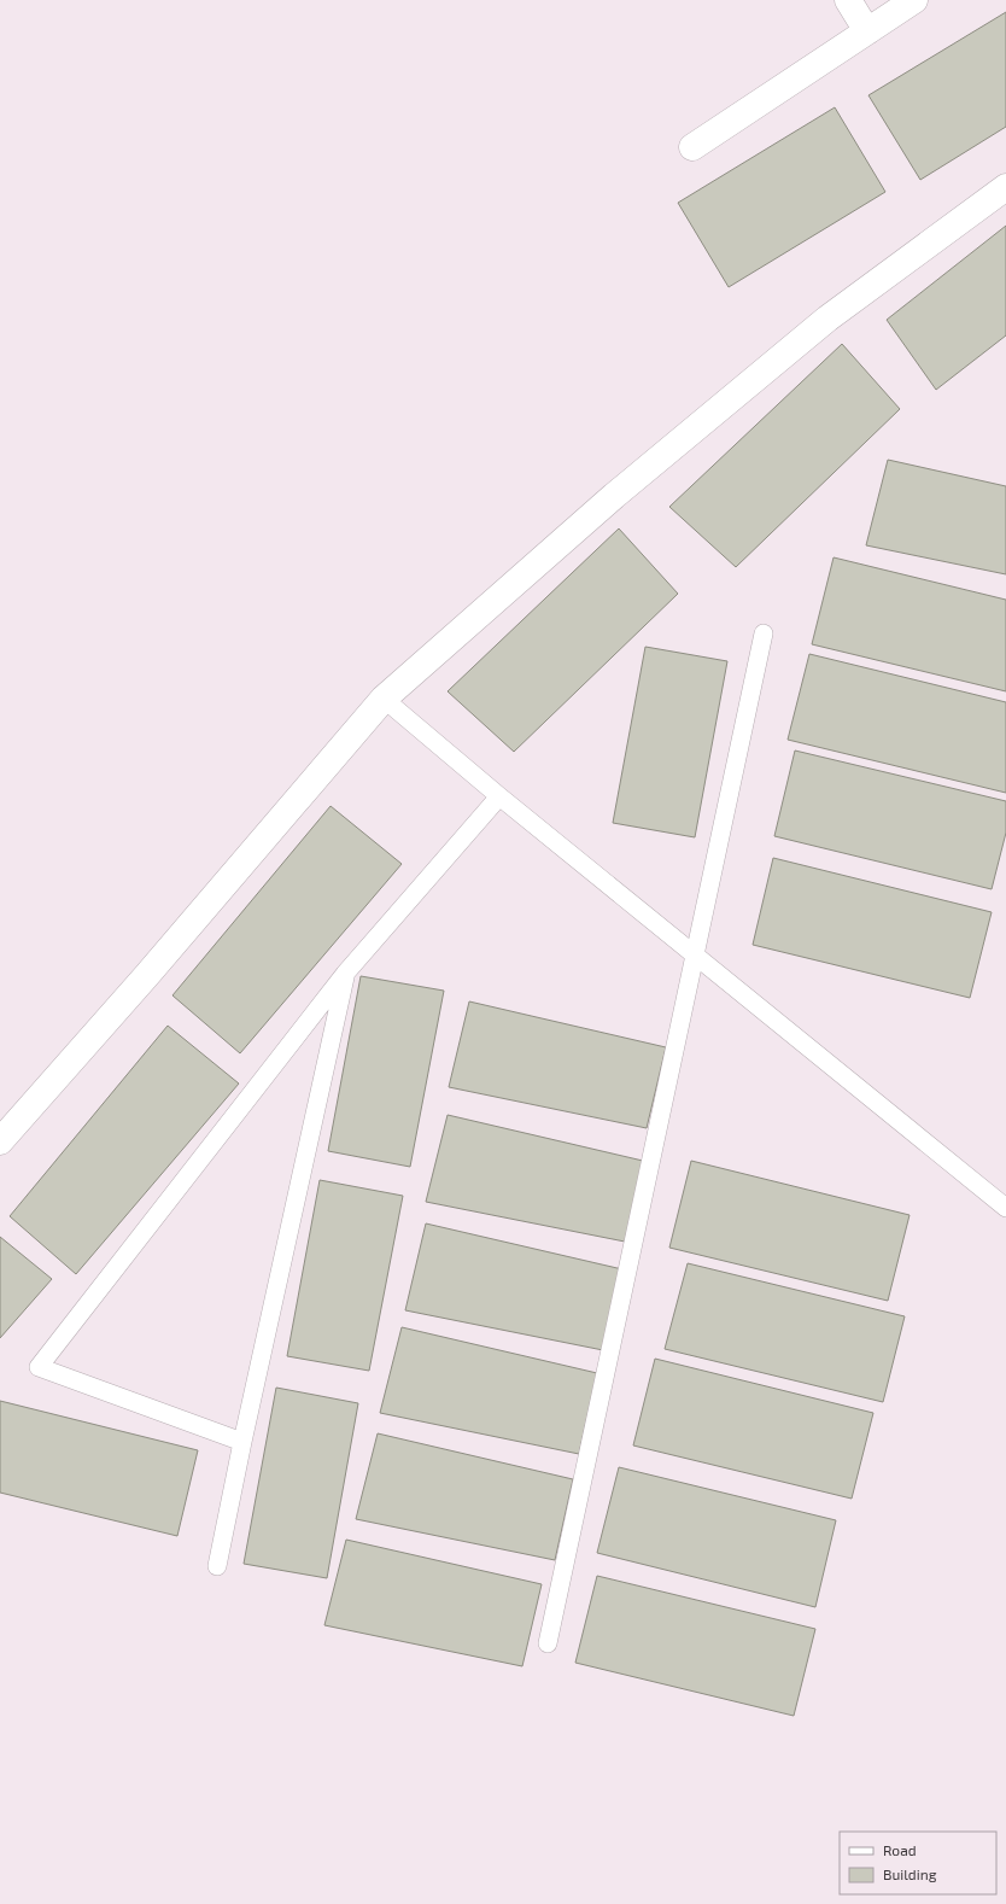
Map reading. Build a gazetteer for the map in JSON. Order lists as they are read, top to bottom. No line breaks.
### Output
{"legend":["Road","Building"]}
